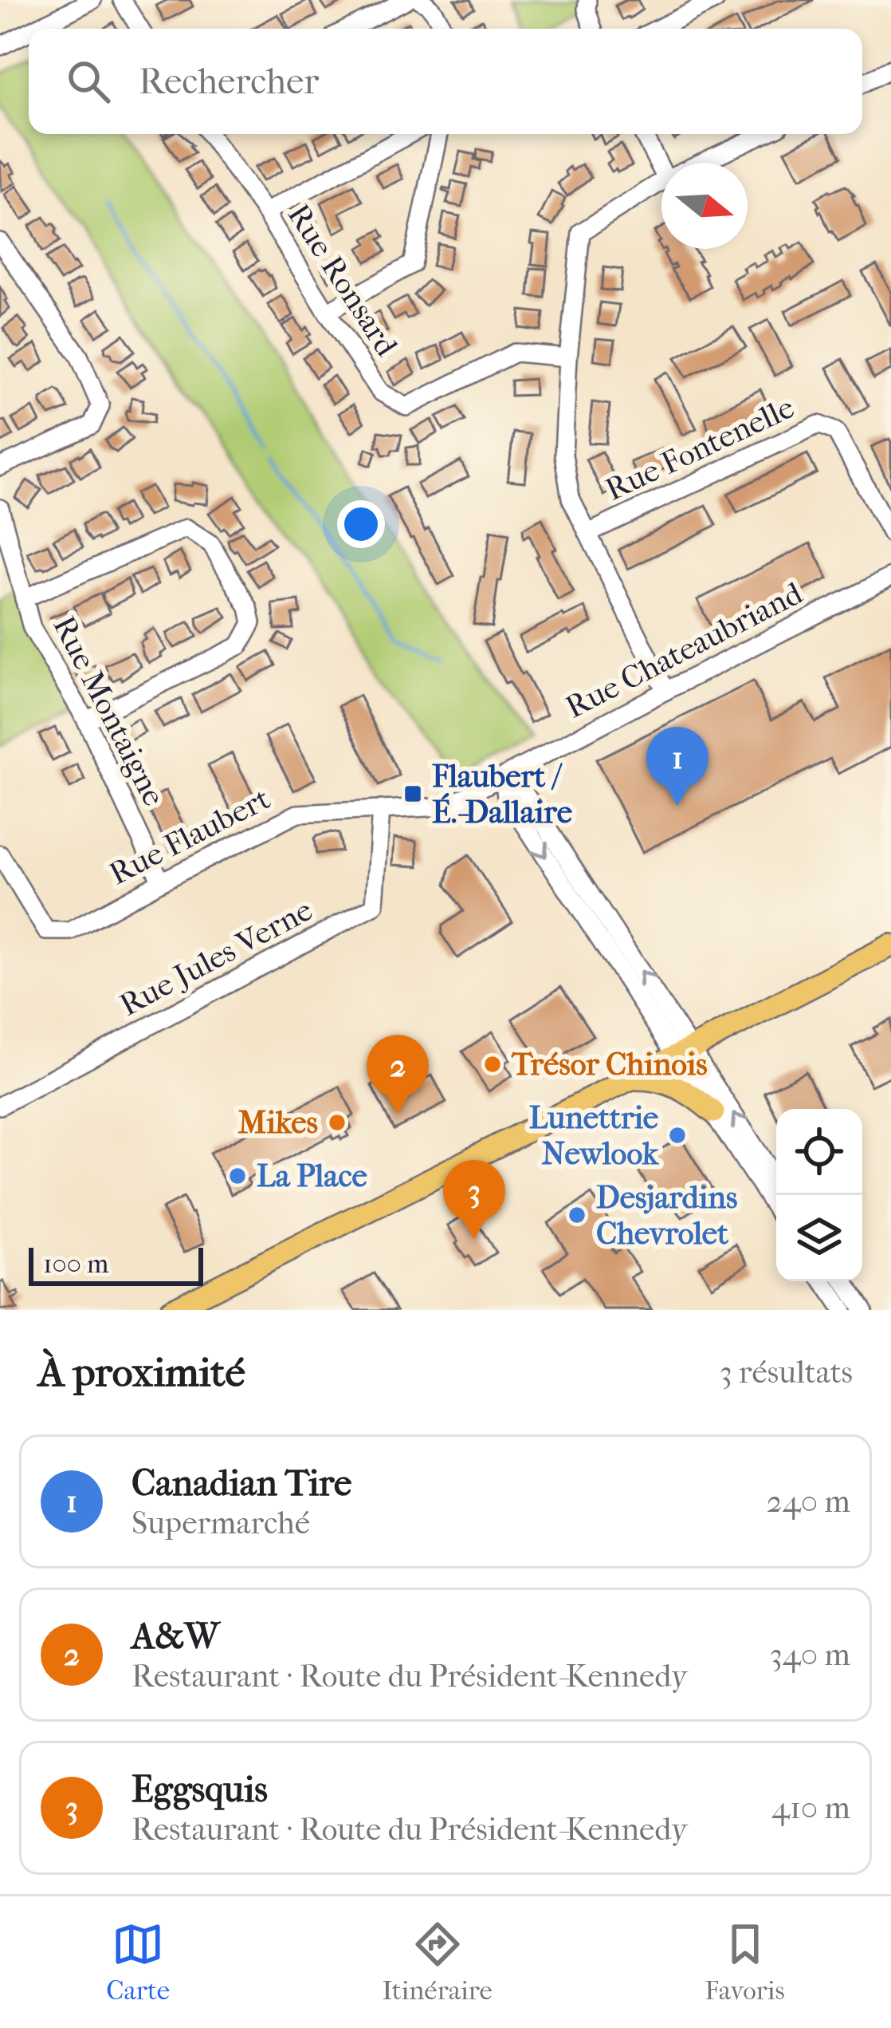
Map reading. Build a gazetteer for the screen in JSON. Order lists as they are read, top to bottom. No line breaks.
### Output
{"streets":{"street":["Rue Ronsard","Rue Fontenelle","Rue Chateaubriand","Rue Montaigne","Rue Flaubert","Rue Jules Verne"]},"crossings":[["Rue Chateaubriand","Rue Flaubert"],["Rue Montaigne","Rue Flaubert"],["Rue Flaubert","Rue Jules Verne"]],"places":{"transit":["Flaubert / É.-Dallaire"],"other":["Trésor Chinois","Mikes","Lunettrie Newlook","La Place","Desjardins Chevrolet"]},"scale_bar":"100 m","north":"right","page":{"search":"Rechercher","pins":["1","2","3"],"scale":"100 m","heading":["À proximité","3 résultats"],"list":[{"mark":"1","name":"Canadian Tire","note":"Supermarché","value":"240 m"},{"mark":"2","name":"A&W","note":"Restaurant · Route du Président-Kennedy","value":"340 m"},{"mark":"3","name":"Eggsquis","note":"Restaurant · Route du Président-Kennedy","value":"410 m"}],"nav":["Carte","Itinéraire","Favoris"]}}
